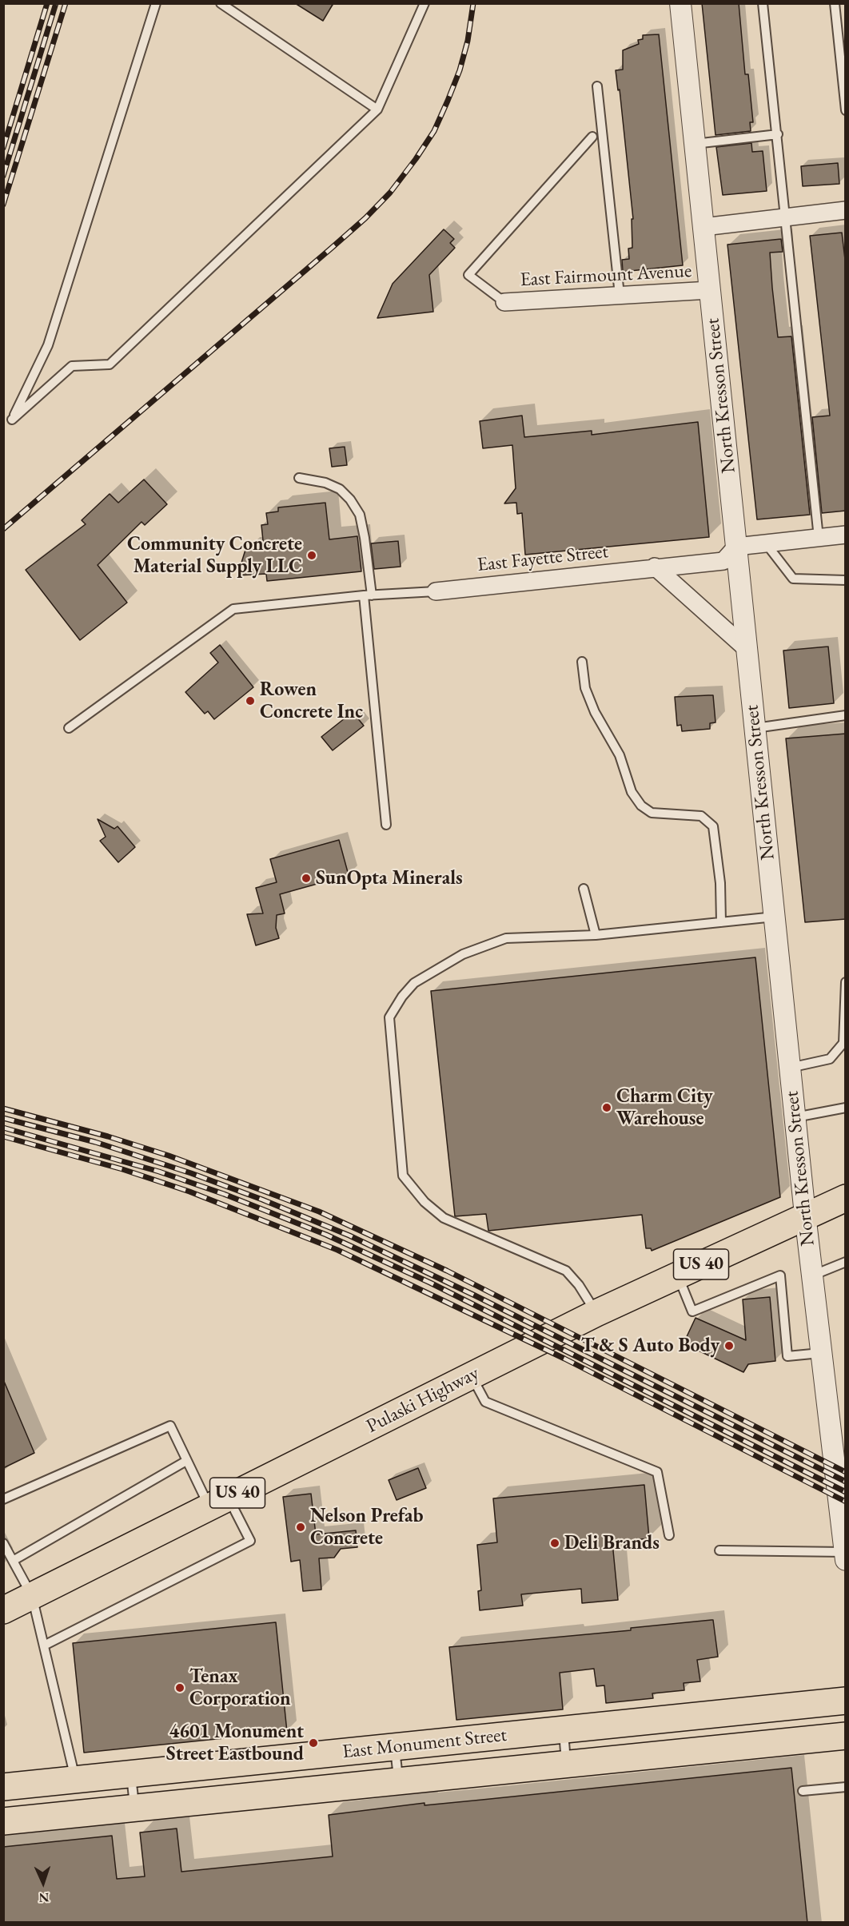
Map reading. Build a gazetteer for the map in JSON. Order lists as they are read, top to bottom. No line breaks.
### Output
{"streets":{"main road":["US 40","Pulaski Highway","East Monument Street"],"street":["East Fairmount Avenue","North Kresson Street","East Fayette Street"]},"crossings":[["East Fairmount Avenue","North Kresson Street"],["North Kresson Street","East Fayette Street"],["North Kresson Street","Pulaski Highway"]],"places":["Community Concrete Material Supply LLC","Rowen Concrete Inc","SunOpta Minerals","Charm City Warehouse","T & S Auto Body","Nelson Prefab Concrete","Deli Brands","Tenax Corporation","4601 Monument Street Eastbound"],"north":"bottom"}
